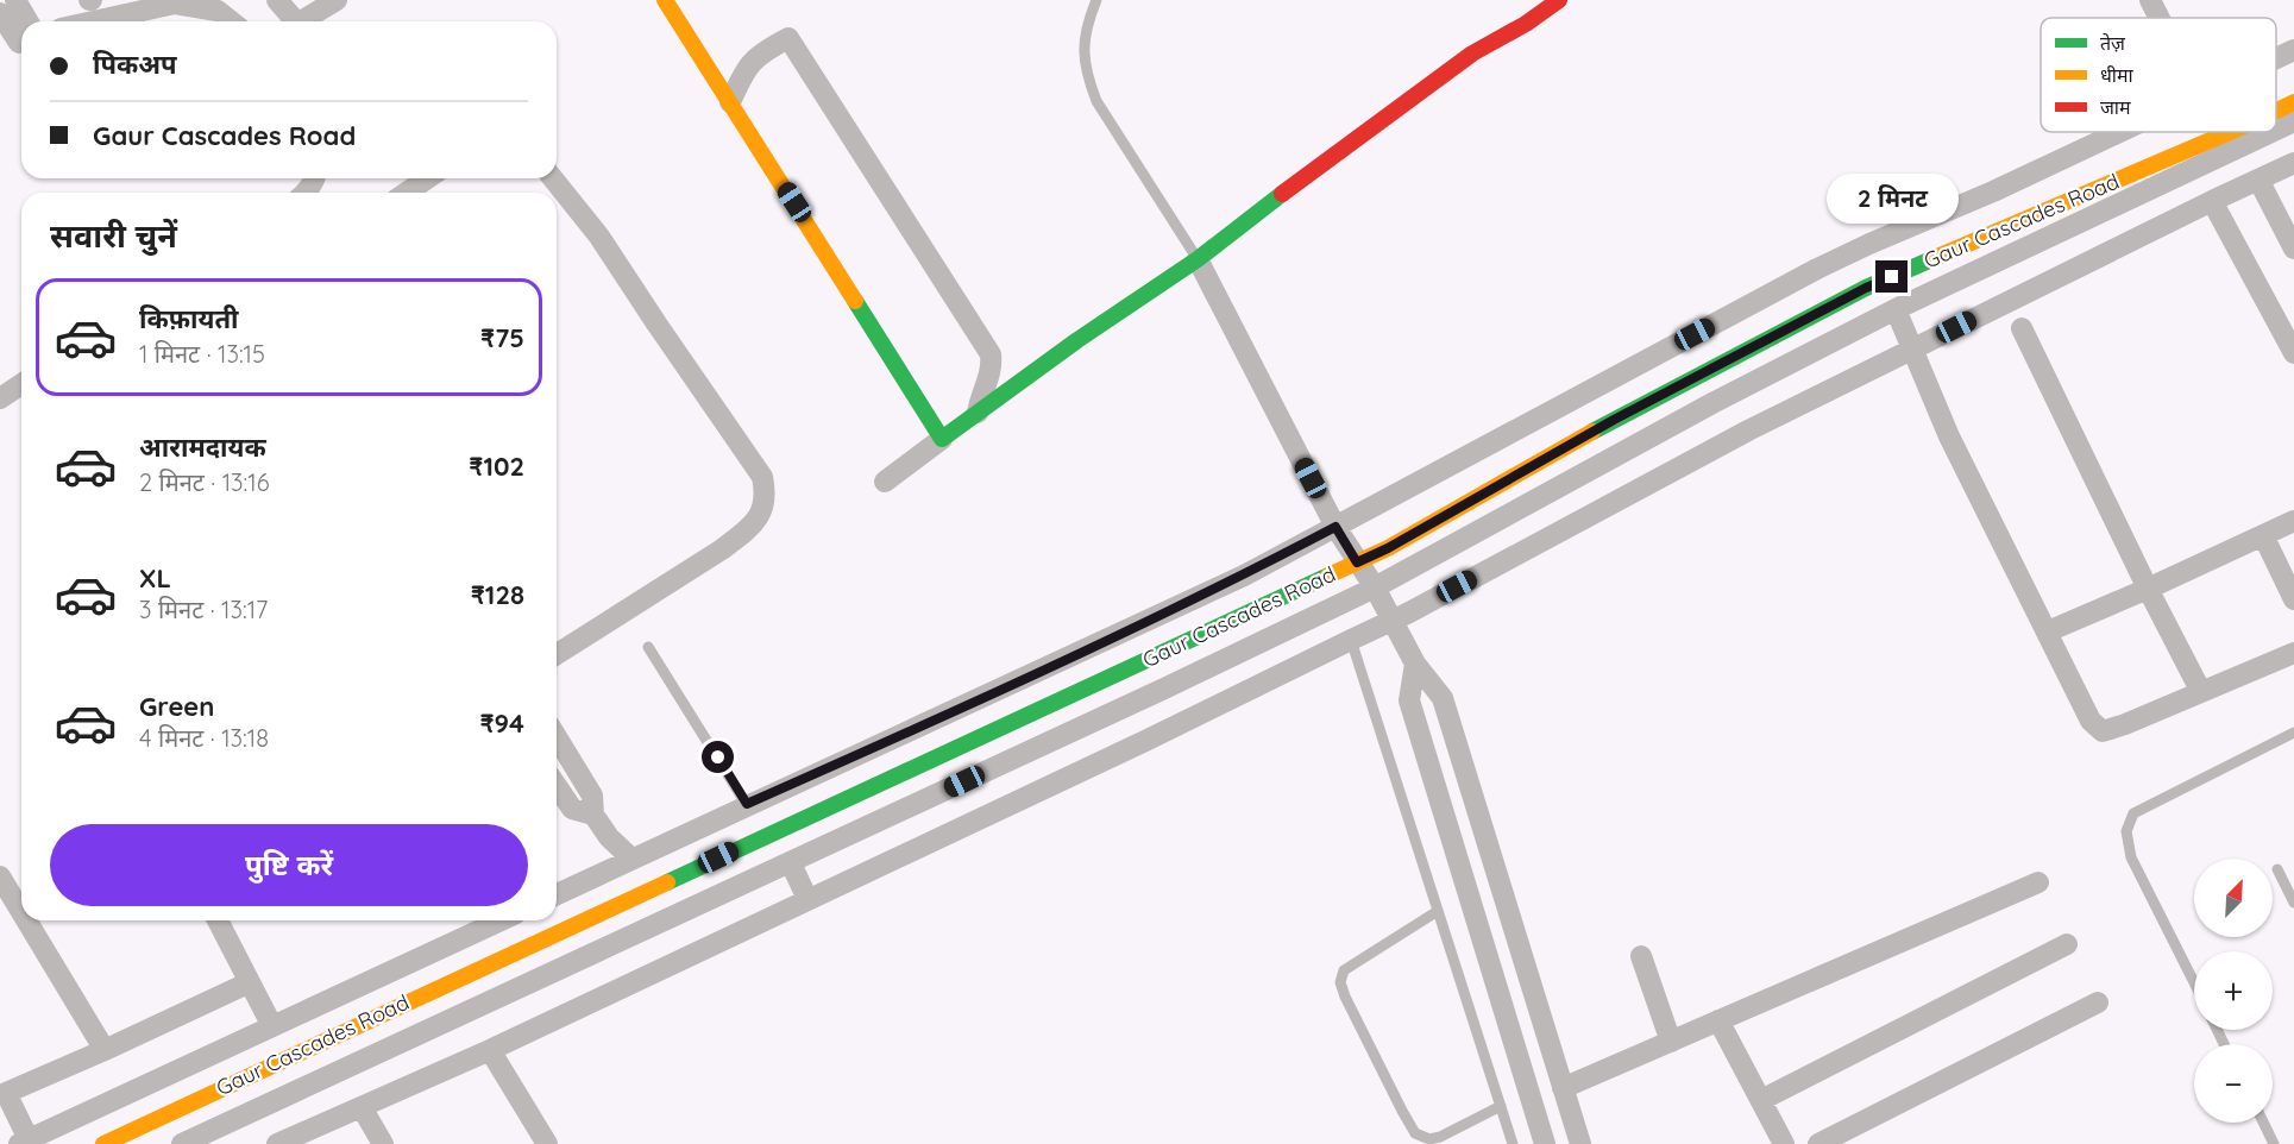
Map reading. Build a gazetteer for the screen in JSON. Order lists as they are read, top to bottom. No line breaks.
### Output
{"streets":{"street":["Gaur Cascades Road"]},"legend":["तेज़","धीमा","जाम"],"north":"top right","page":{"banner":["पिकअप","Gaur Cascades Road"],"bubble":"2 मिनट","heading":"सवारी चुनें","list":[{"name":"किफ़ायती","note":"1 मिनट · 13:15","value":"₹75"},{"name":"आरामदायक","note":"2 मिनट · 13:16","value":"₹102"},{"name":"XL","note":"3 मिनट · 13:17","value":"₹128"},{"name":"Green","note":"4 मिनट · 13:18","value":"₹94"}],"buttons":"पुष्टि करें","map_buttons":["+","−"]}}
